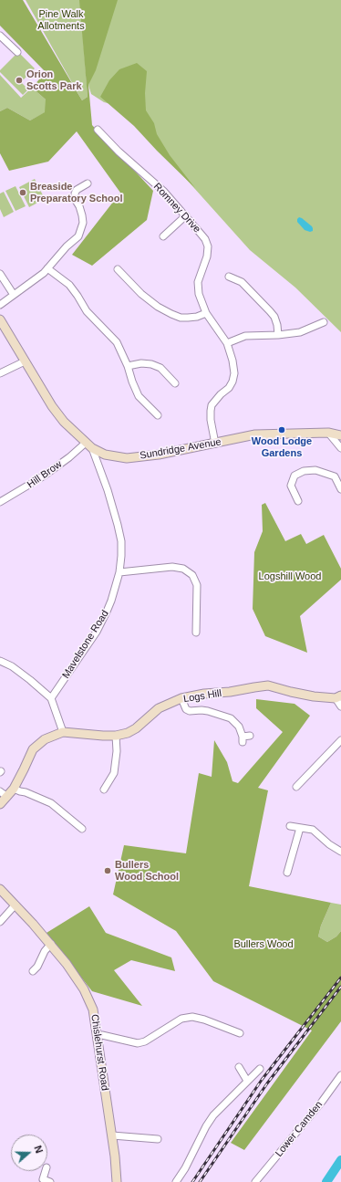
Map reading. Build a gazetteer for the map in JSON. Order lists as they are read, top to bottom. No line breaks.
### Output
{"streets":{"street":["Romney Drive","Sundridge Avenue","Hill Brow","Mavelstone Road","Logs Hill","Chislehurst Road","Lower Camden"]},"crossings":[["Romney Drive","Sundridge Avenue"],["Sundridge Avenue","Hill Brow"],["Sundridge Avenue","Mavelstone Road"],["Hill Brow","Mavelstone Road"]],"parks":["Pine Walk Allotments","Logshill Wood","Bullers Wood"],"places":["Orion Scotts Park","Breaside Preparatory School","Wood Lodge Gardens","Bullers Wood School"],"north":"right"}
